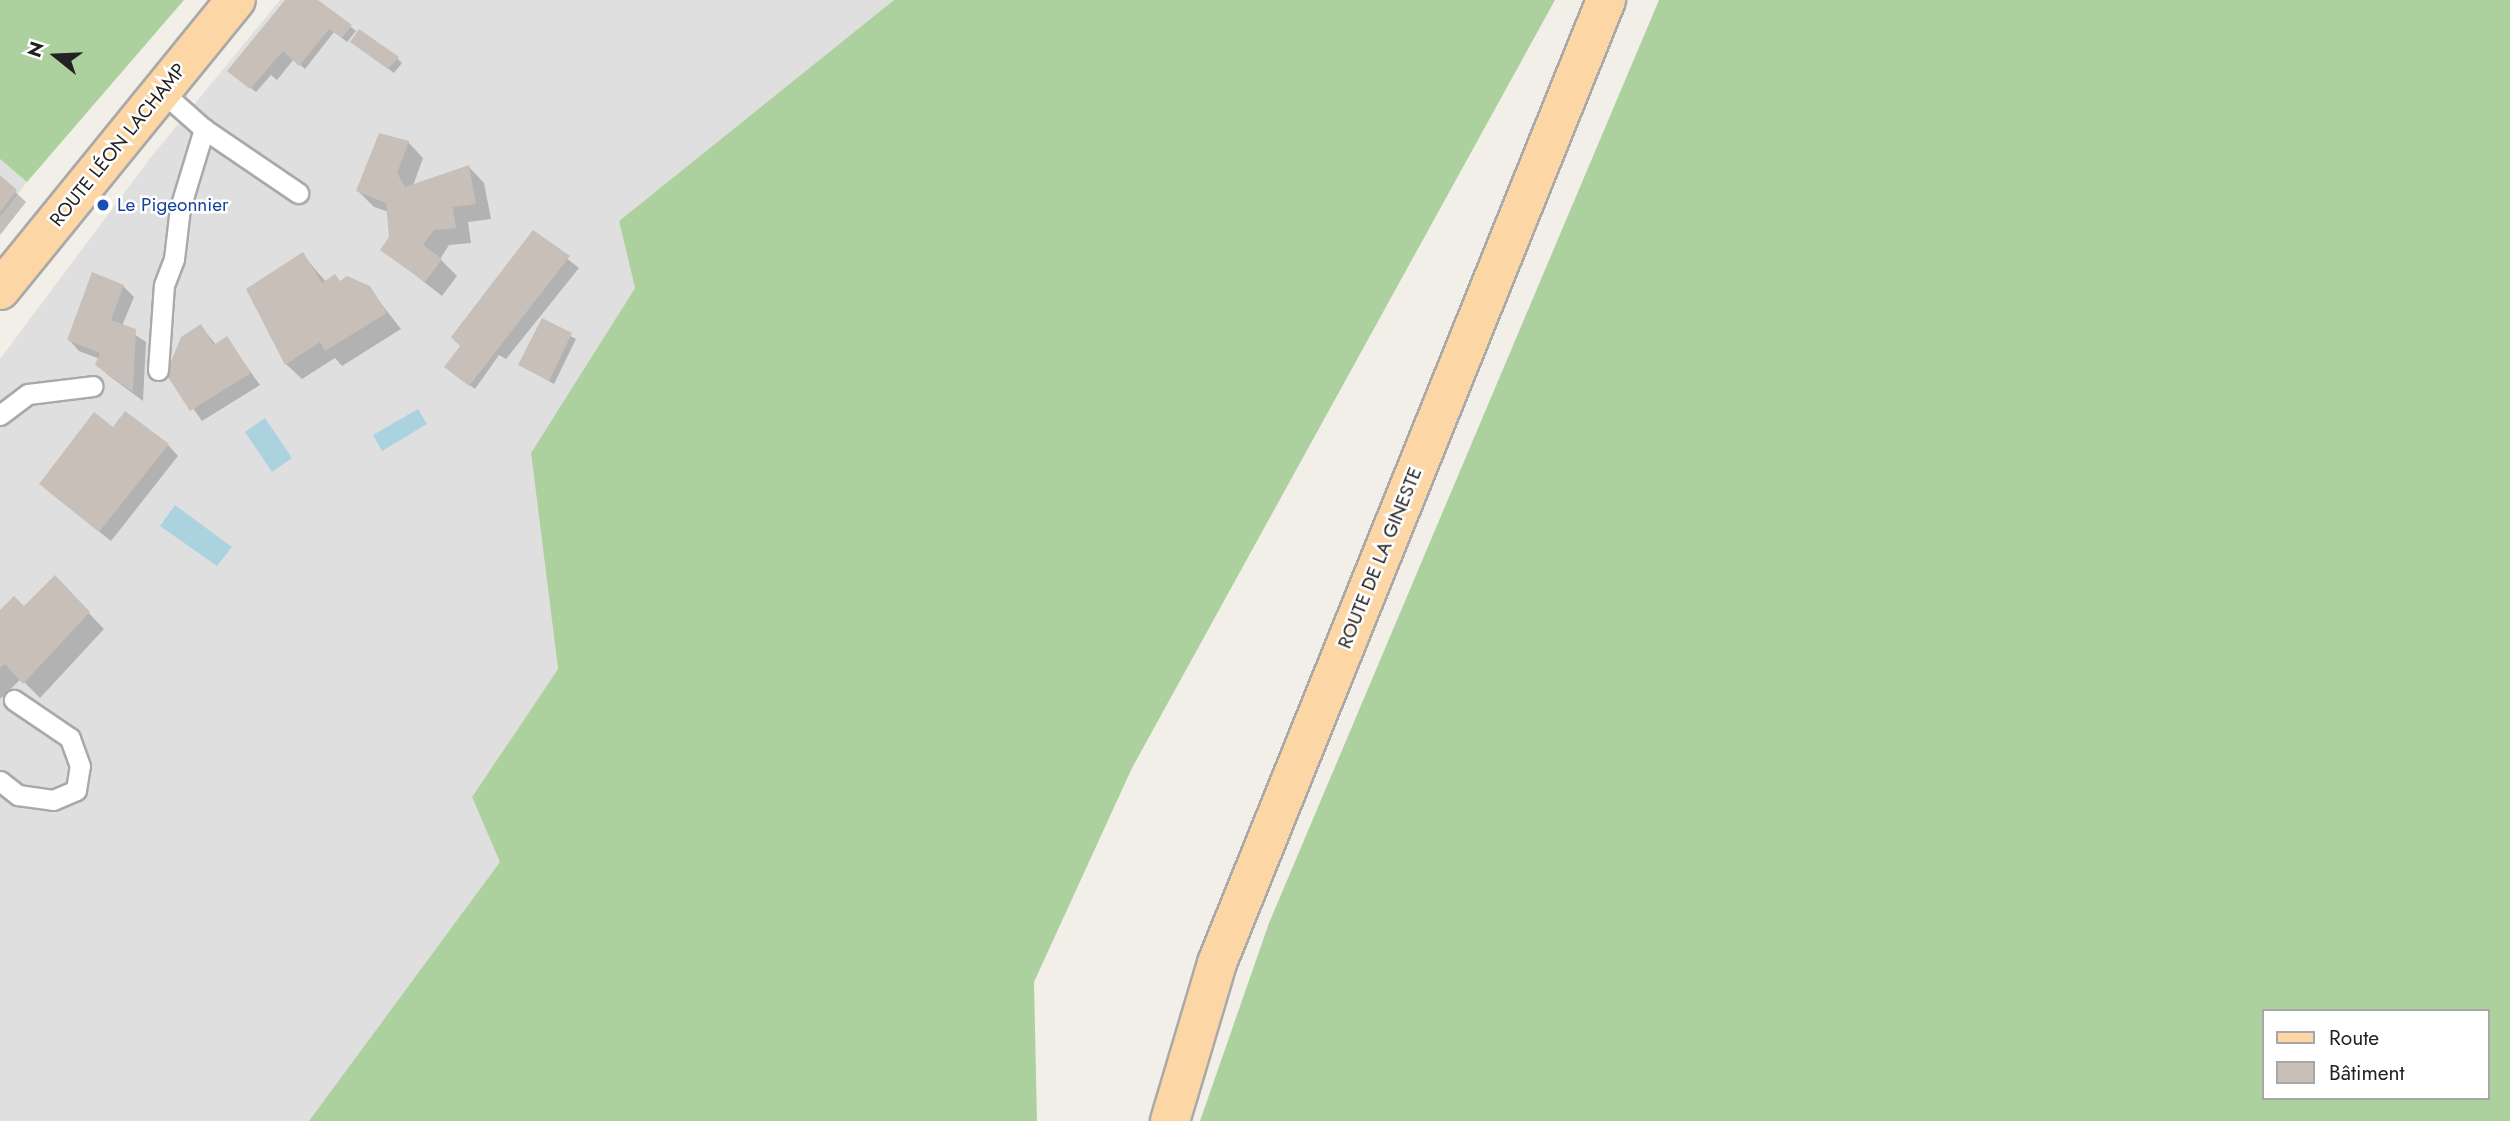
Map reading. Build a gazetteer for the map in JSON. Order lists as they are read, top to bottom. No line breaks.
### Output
{"streets":{"main road":["ROUTE LÉON LACHAMP","ROUTE DE LA GINESTE"]},"places":["Le Pigeonnier"],"legend":["Route","Bâtiment"],"north":"left"}
